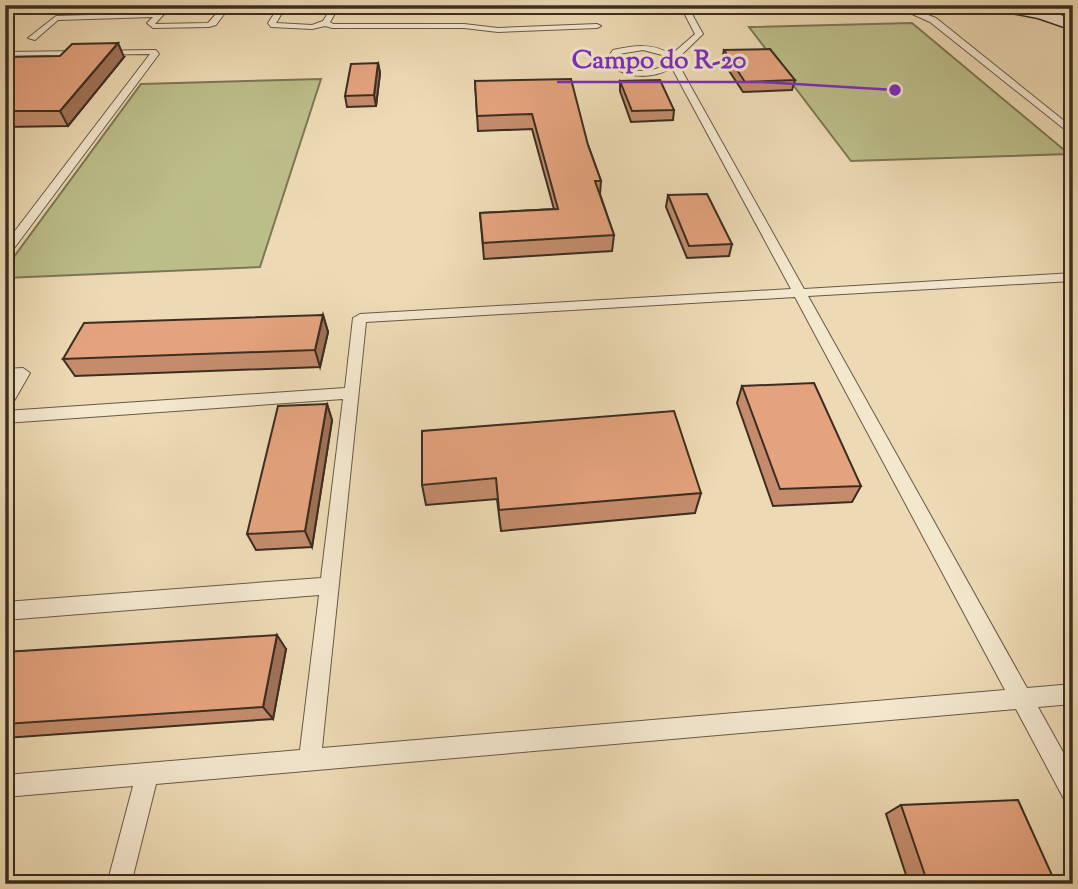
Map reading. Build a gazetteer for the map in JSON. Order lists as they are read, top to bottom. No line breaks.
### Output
{"places":["Campo do R-20"]}
